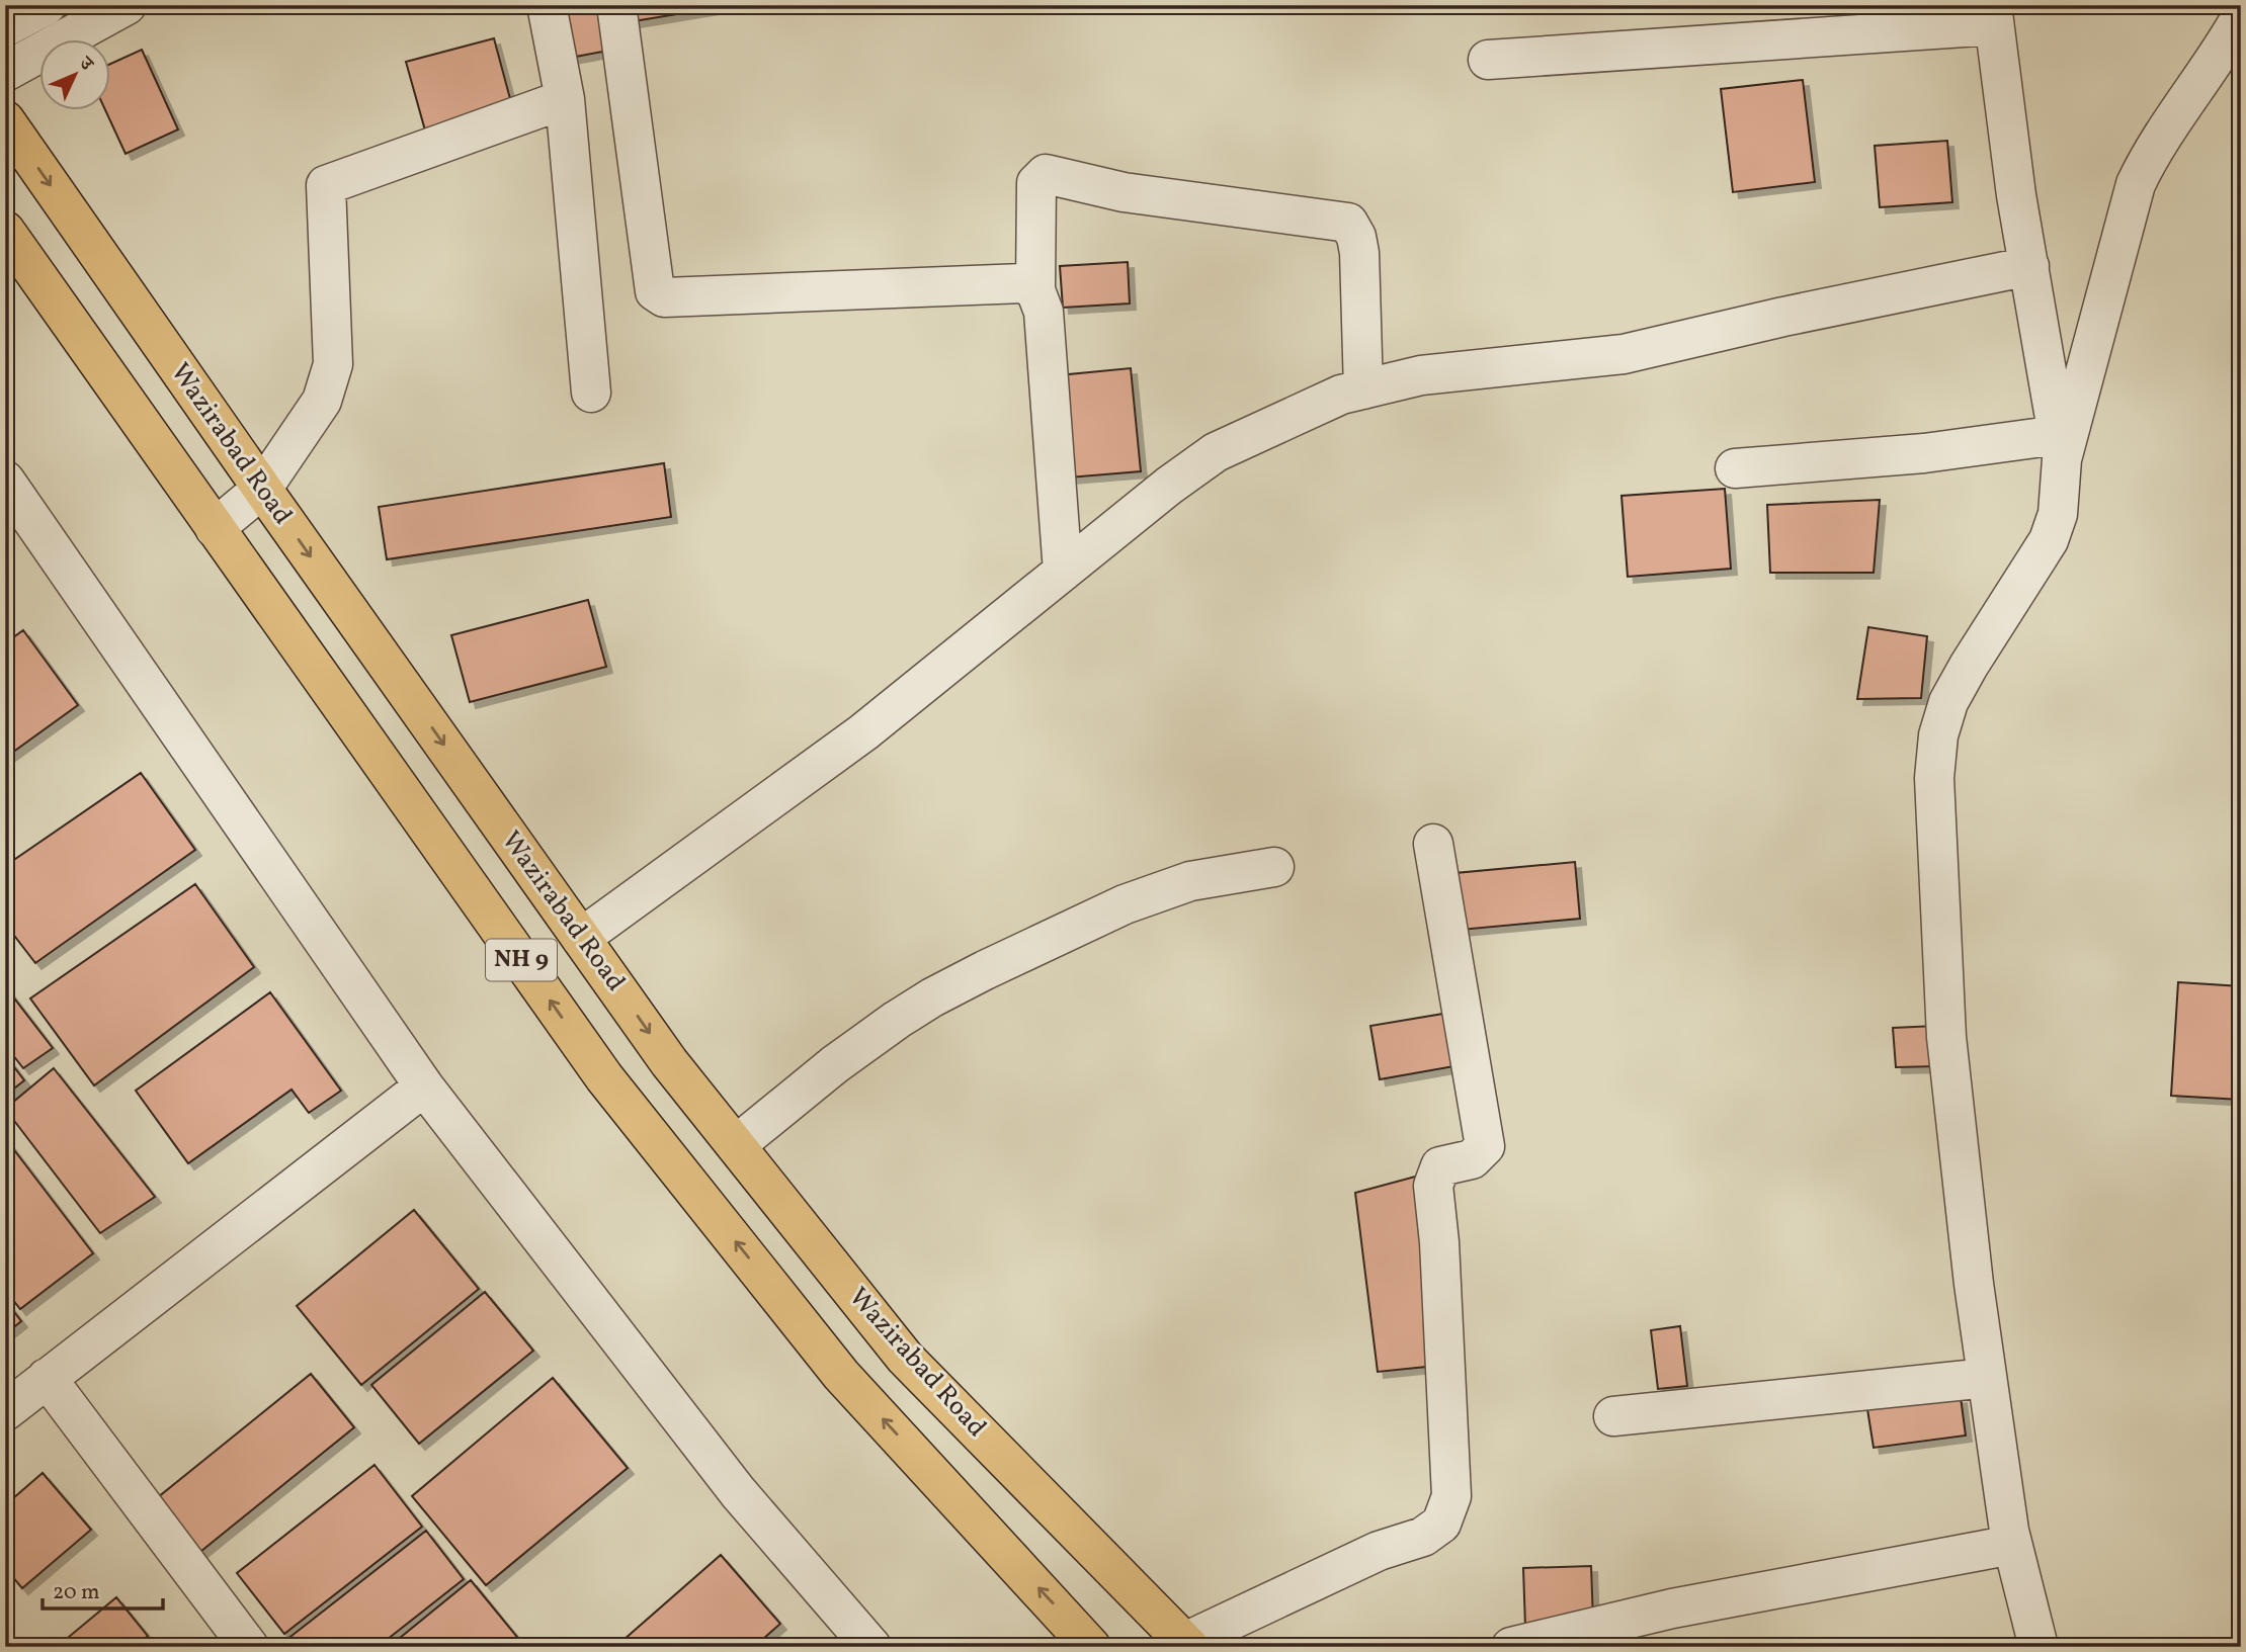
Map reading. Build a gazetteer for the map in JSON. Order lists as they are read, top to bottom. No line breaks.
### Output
{"streets":{"highway":["Wazirabad Road","NH 9"]},"scale_bar":"20 m","north":"top right"}
